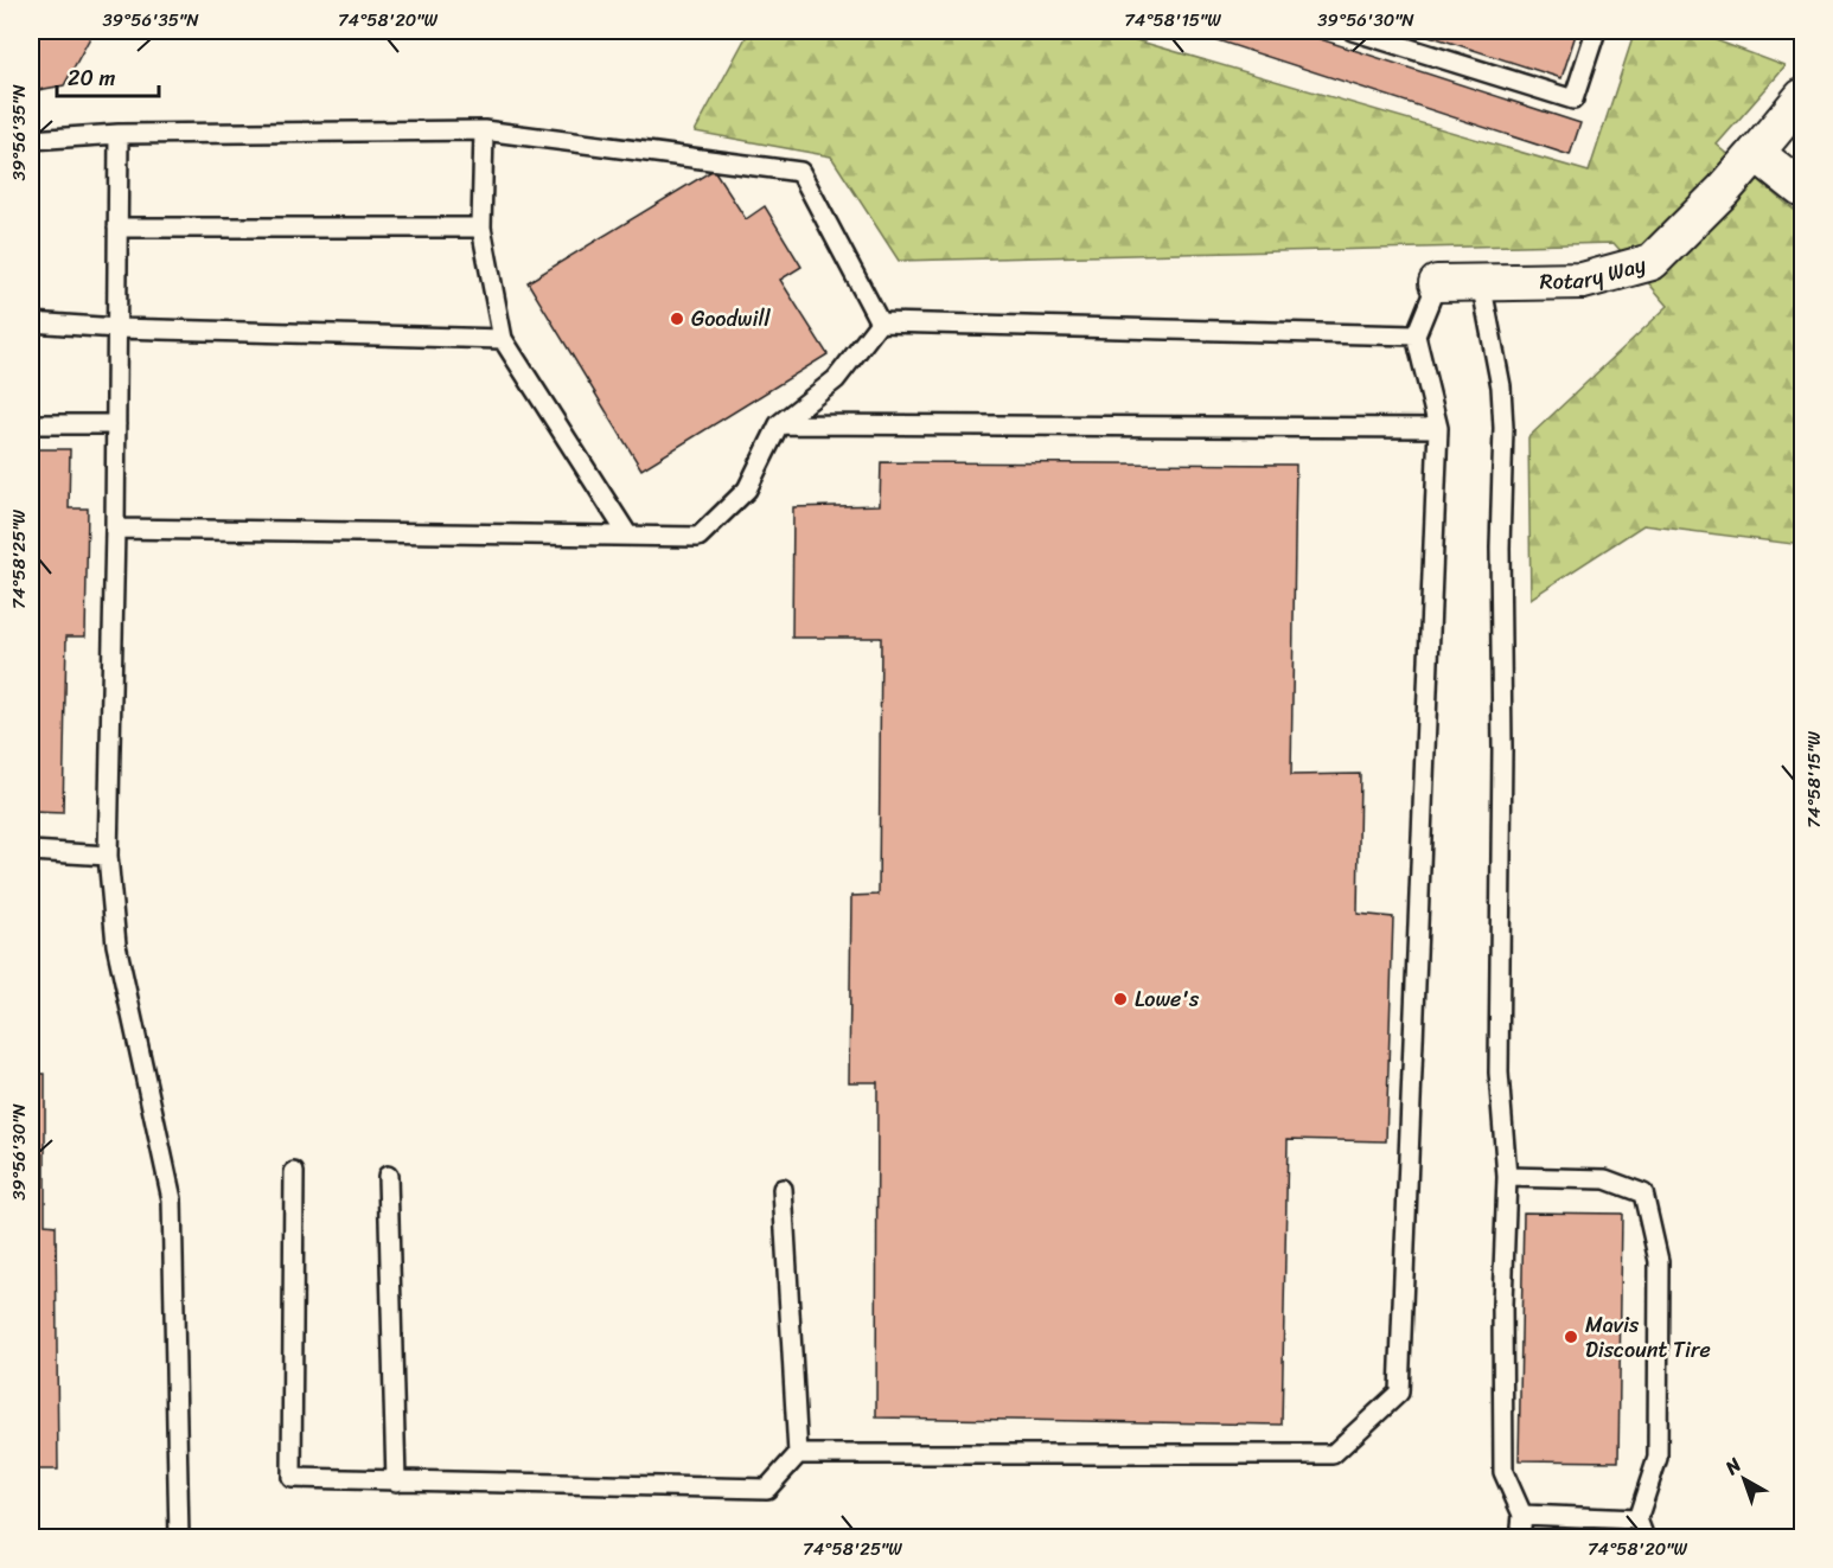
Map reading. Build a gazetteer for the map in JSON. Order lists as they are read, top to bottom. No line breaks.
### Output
{"streets":{"street":["Rotary Way"]},"places":["Goodwill","Lowe's","Mavis Discount Tire"],"scale_bar":"20 m","north":"top left","coordinates":["39°56'35\"N","74°58'20\"W","74°58'15\"W","39°56'30\"N","74°58'25\"W"]}
